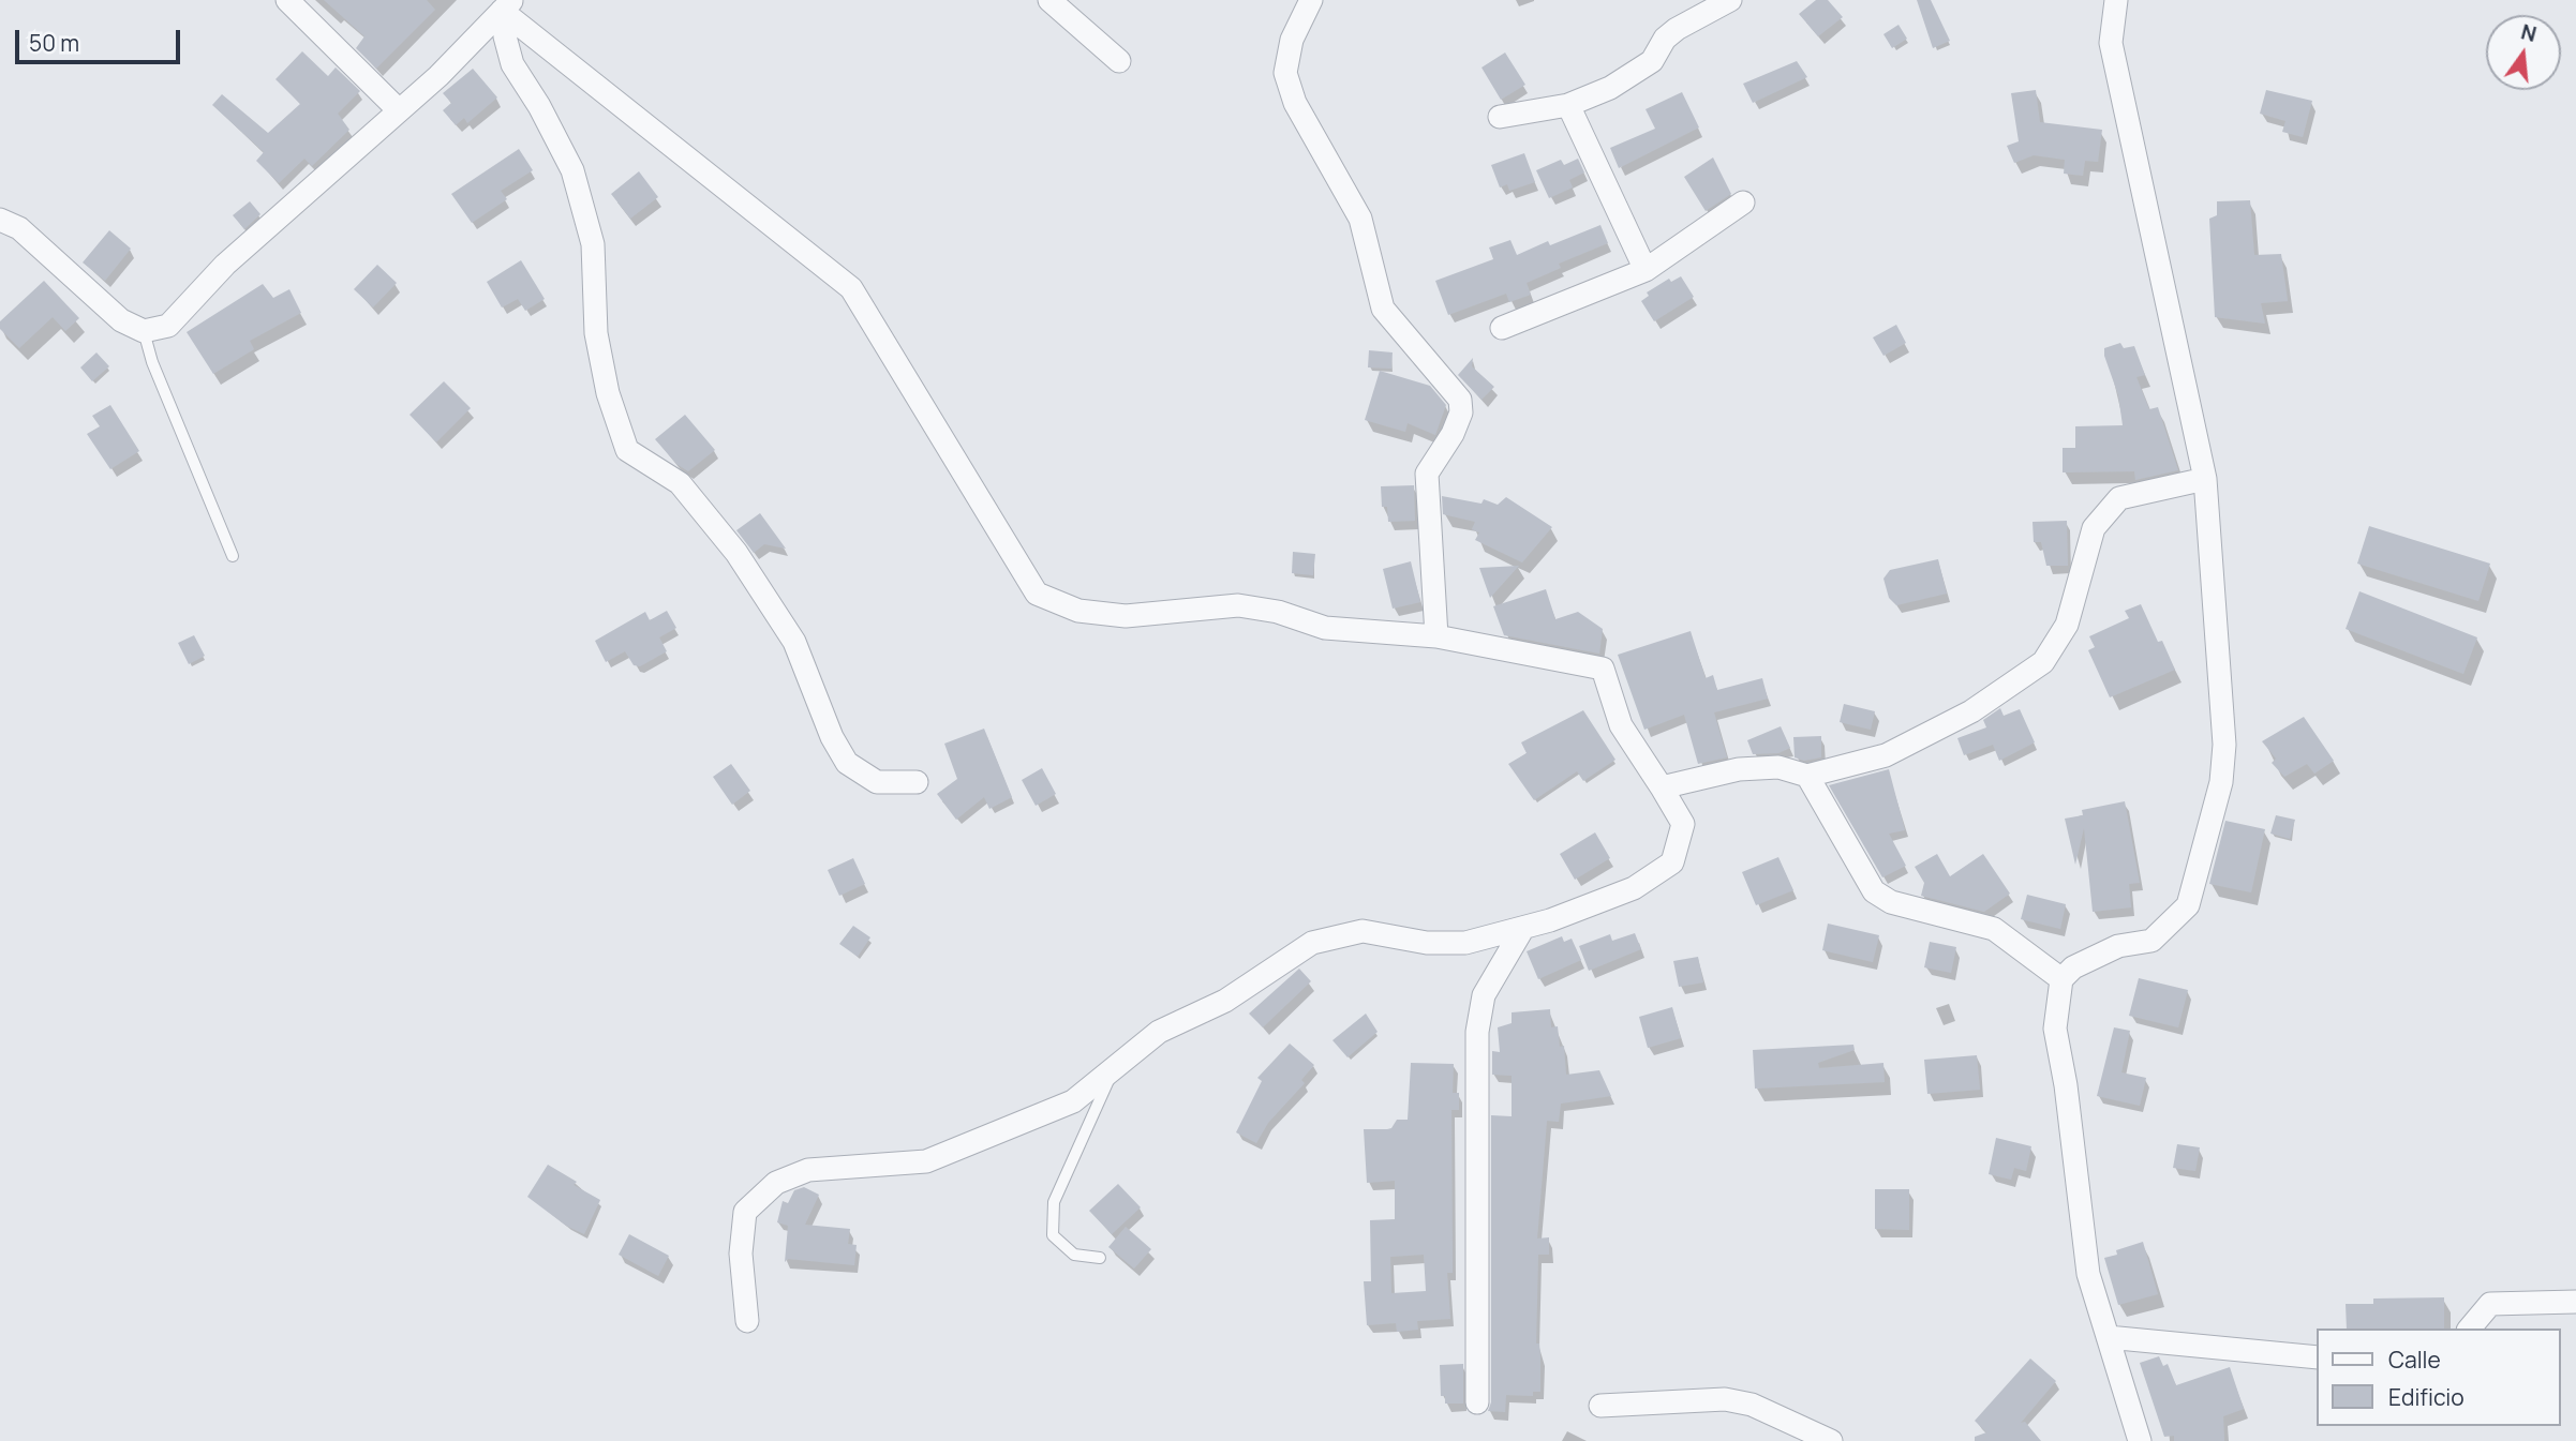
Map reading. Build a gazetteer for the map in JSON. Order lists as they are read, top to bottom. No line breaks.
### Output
{"legend":["Calle","Edificio"],"scale_bar":"50 m","north":"top"}
